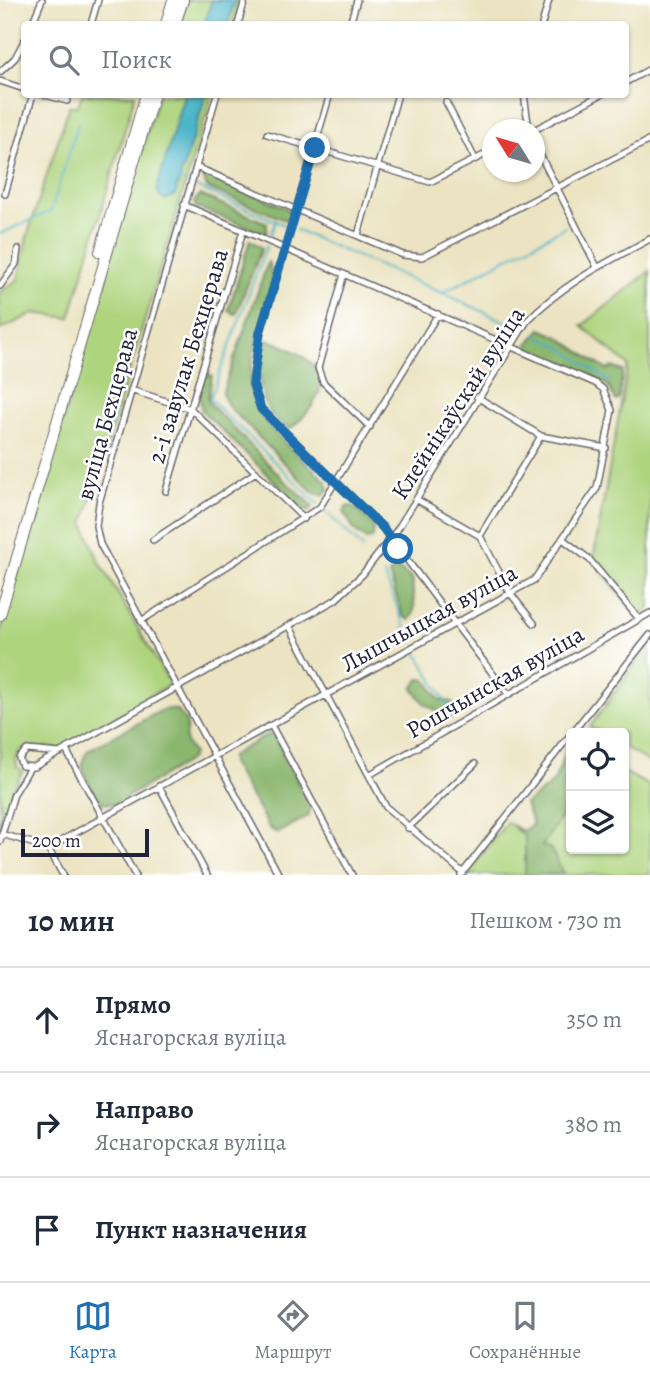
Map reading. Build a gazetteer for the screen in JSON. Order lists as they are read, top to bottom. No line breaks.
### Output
{"streets":{"street":["2-і завулак Бехцерава","Клейнікаўскай вуліца","вуліца Бехцерава","Лышчыцкая вуліца","Рошчынская вуліца"]},"crossings":[["2-і завулак Бехцерава","Лышчыцкая вуліца"],["Клейнікаўскай вуліца","вуліца Бехцерава"],["Клейнікаўскай вуліца","Лышчыцкая вуліца"],["вуліца Бехцерава","Лышчыцкая вуліца"]],"scale_bar":"200 m","north":"top left","page":{"search":"Поиск","scale":"200 m","heading":["10 мин","Пешком · 730 m"],"list":[["Прямо","Яснагорская вуліца","350 m"],["Направо","Яснагорская вуліца","380 m"],"Пункт назначения"],"nav":["Карта","Маршрут","Сохранённые"]}}
